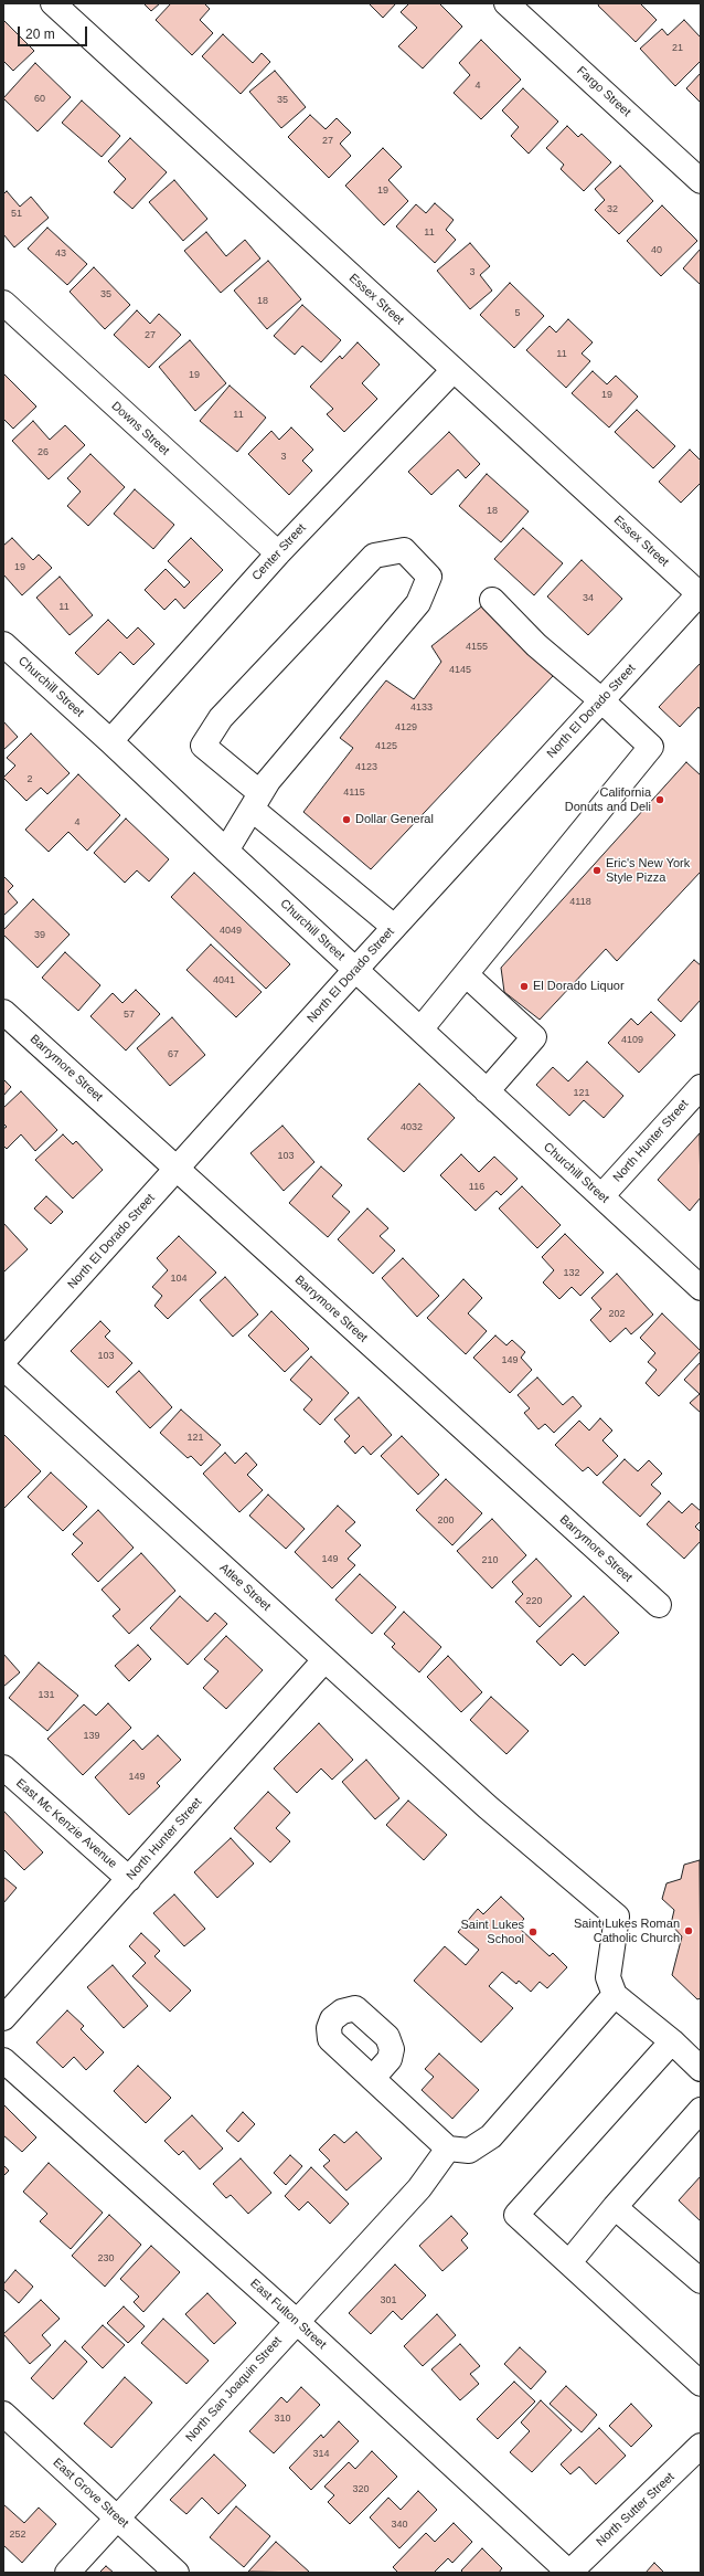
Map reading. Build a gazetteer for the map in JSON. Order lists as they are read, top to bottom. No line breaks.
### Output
{"streets":{"street":["Fargo Street","Essex Street","Downs Street","Center Street","Churchill Street","North El Dorado Street","Barrymore Street","North Hunter Street","Atlee Street","East Mc Kenzie Avenue","East Fulton Street","North San Joaquin Street","East Grove Street","North Sutter Street"]},"crossings":[["Essex Street","Center Street"],["Essex Street","North El Dorado Street"],["Downs Street","Center Street"],["Center Street","Churchill Street"],["Churchill Street","North El Dorado Street"],["Churchill Street","North Hunter Street"],["North El Dorado Street","Barrymore Street"],["North Hunter Street","Atlee Street"],["North Hunter Street","East Mc Kenzie Avenue"],["East Fulton Street","North San Joaquin Street"],["East Fulton Street","North Sutter Street"],["North San Joaquin Street","East Grove Street"]],"places":["California Donuts and Deli","Dollar General","Eric's New York Style Pizza","El Dorado Liquor","Saint Lukes Roman Catholic Church","Saint Lukes School"],"house_numbers":["21","4","60","35","27","19","32","51","11","40","43","3","35","18","5","27","11","19","19","11","26","3","18","19","34","11","4155","4145","4133","4129","4125","4123","2","4115","4","4118","4049","39","4041","57","4109","67","121","4032","103","116","132","104","202","103","149","121","200","149","210","220","131","139","149","230","301","310","314","320","340","252"],"scale_bar":"20 m"}
